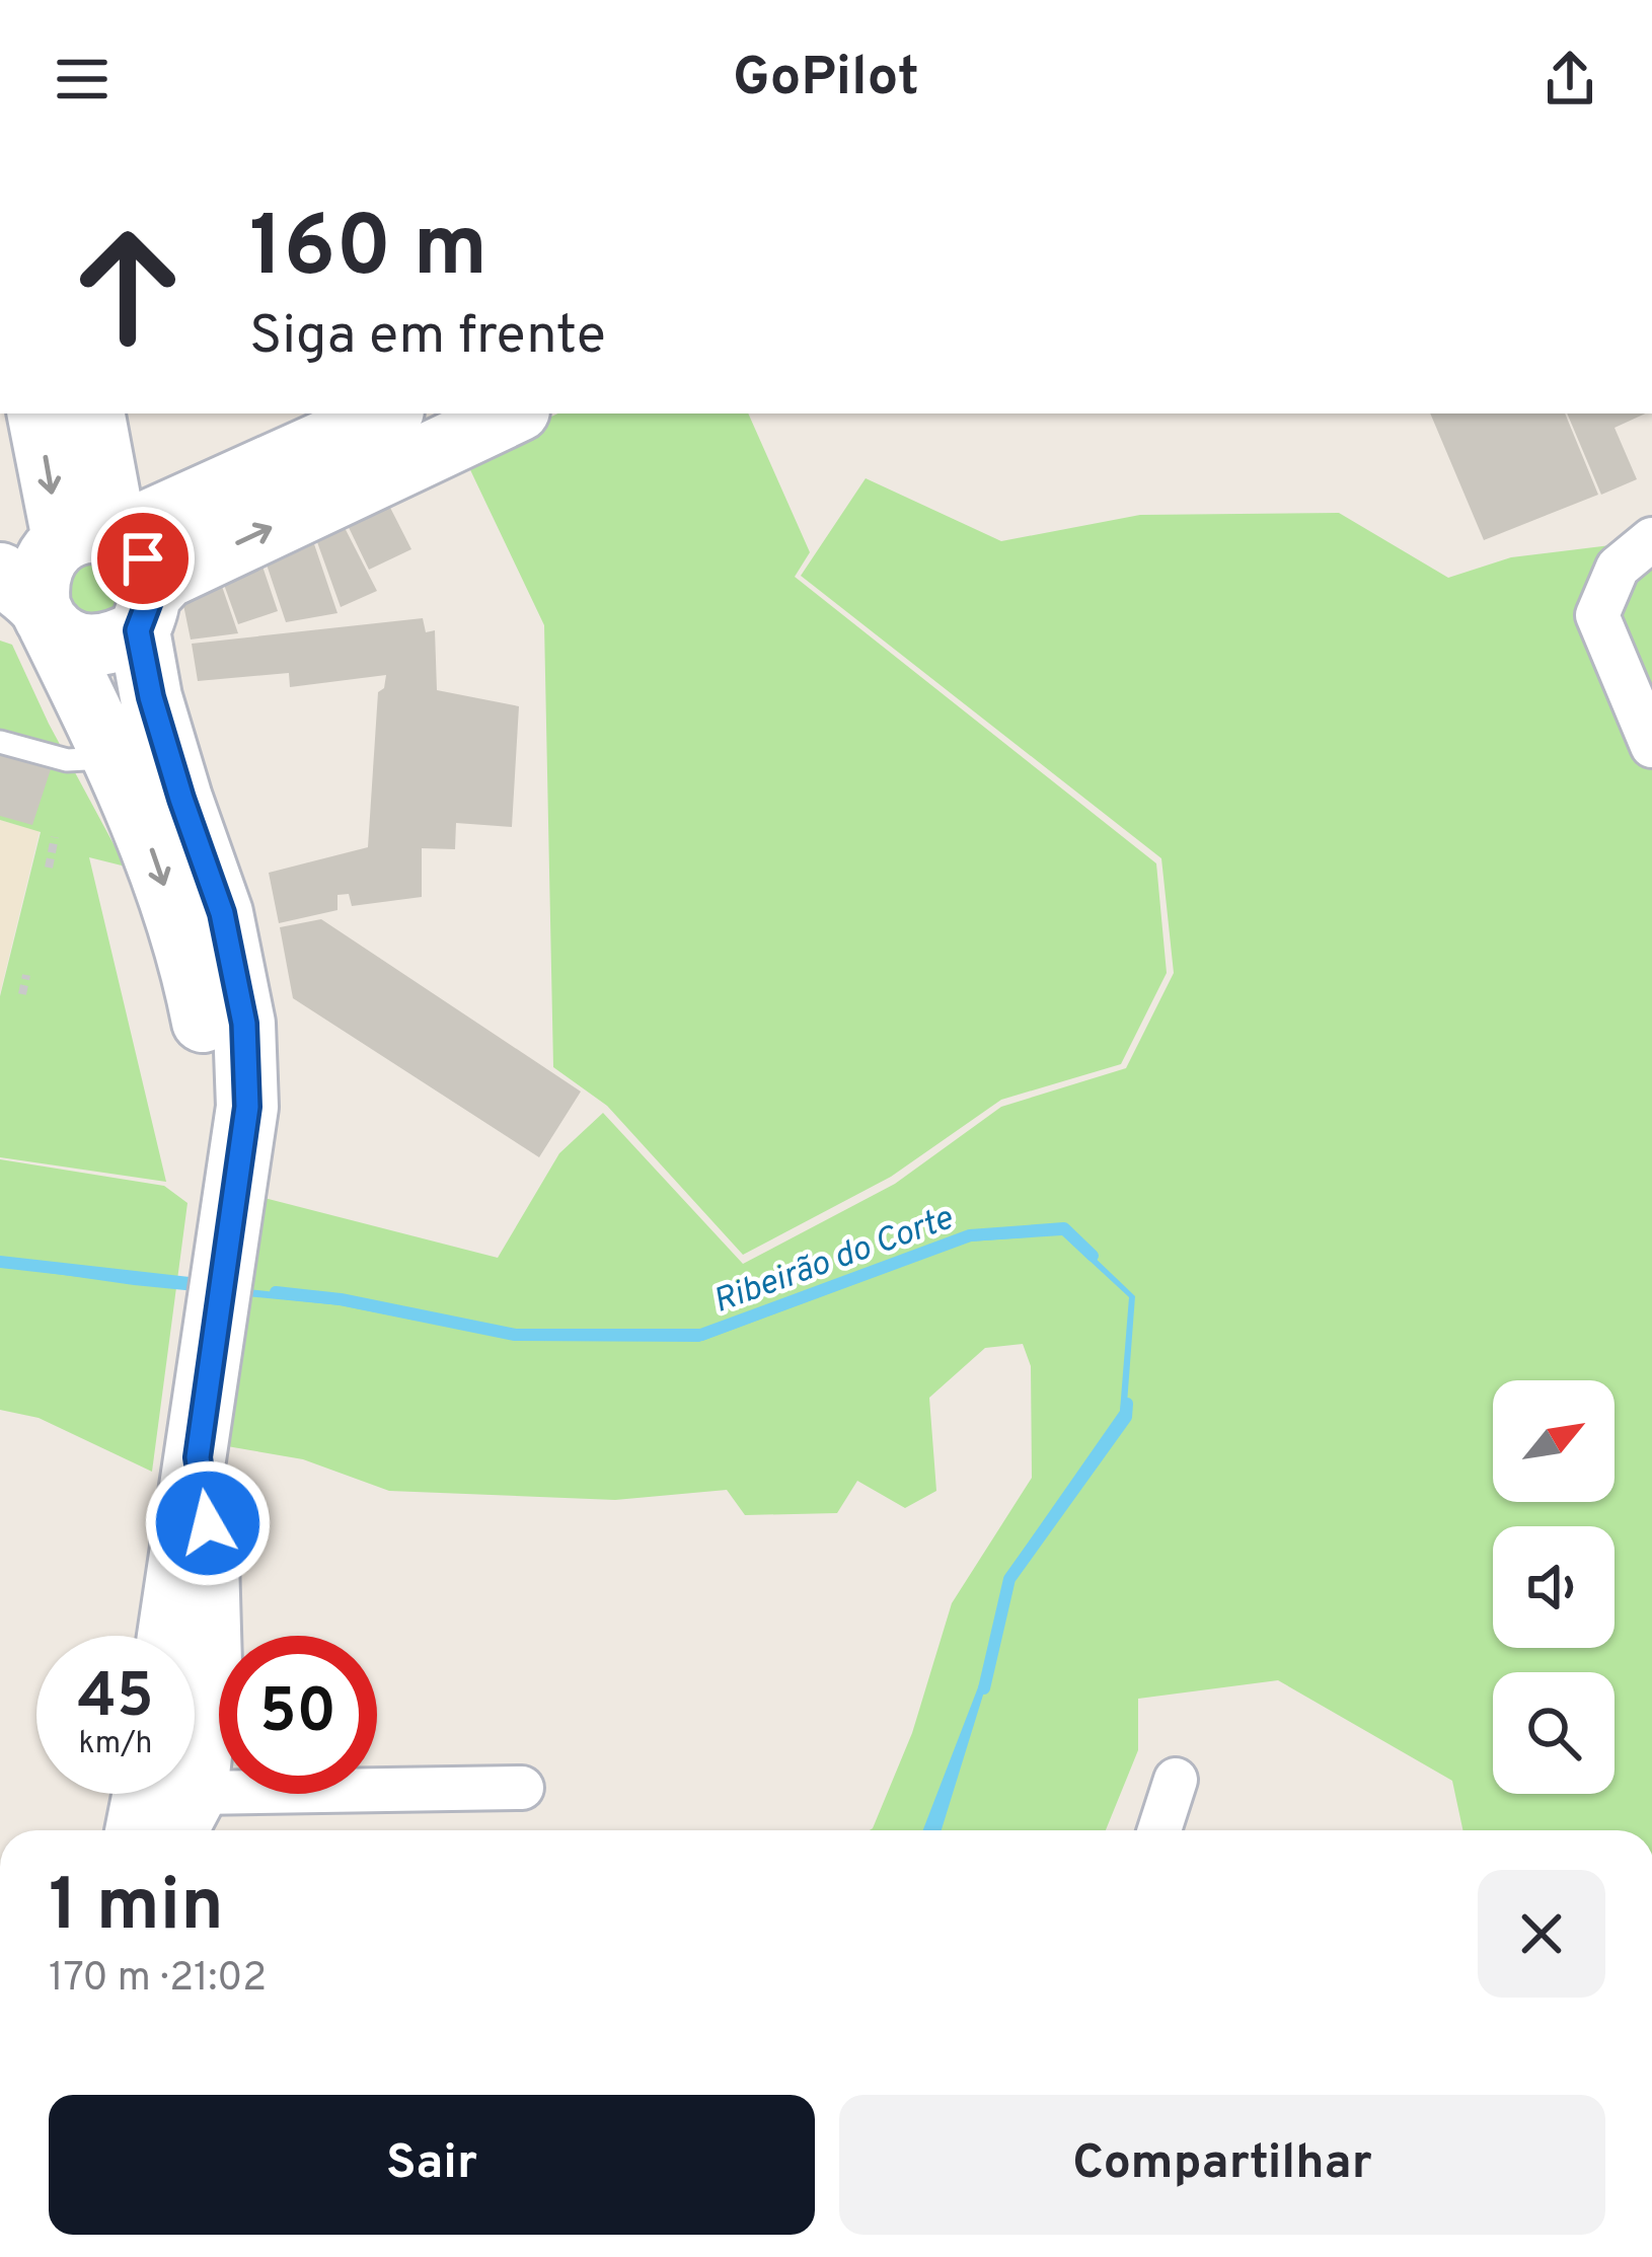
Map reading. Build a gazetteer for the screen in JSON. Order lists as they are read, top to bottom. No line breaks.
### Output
{"water":["Ribeirão do Corte"],"north":"top right","page":{"header":"GoPilot","turn":["160 m","Siga em frente"],"speed":"45 km/h","limit":"50","heading":["1 min","170 m · 21:02"],"buttons":["Sair","Compartilhar"]}}
